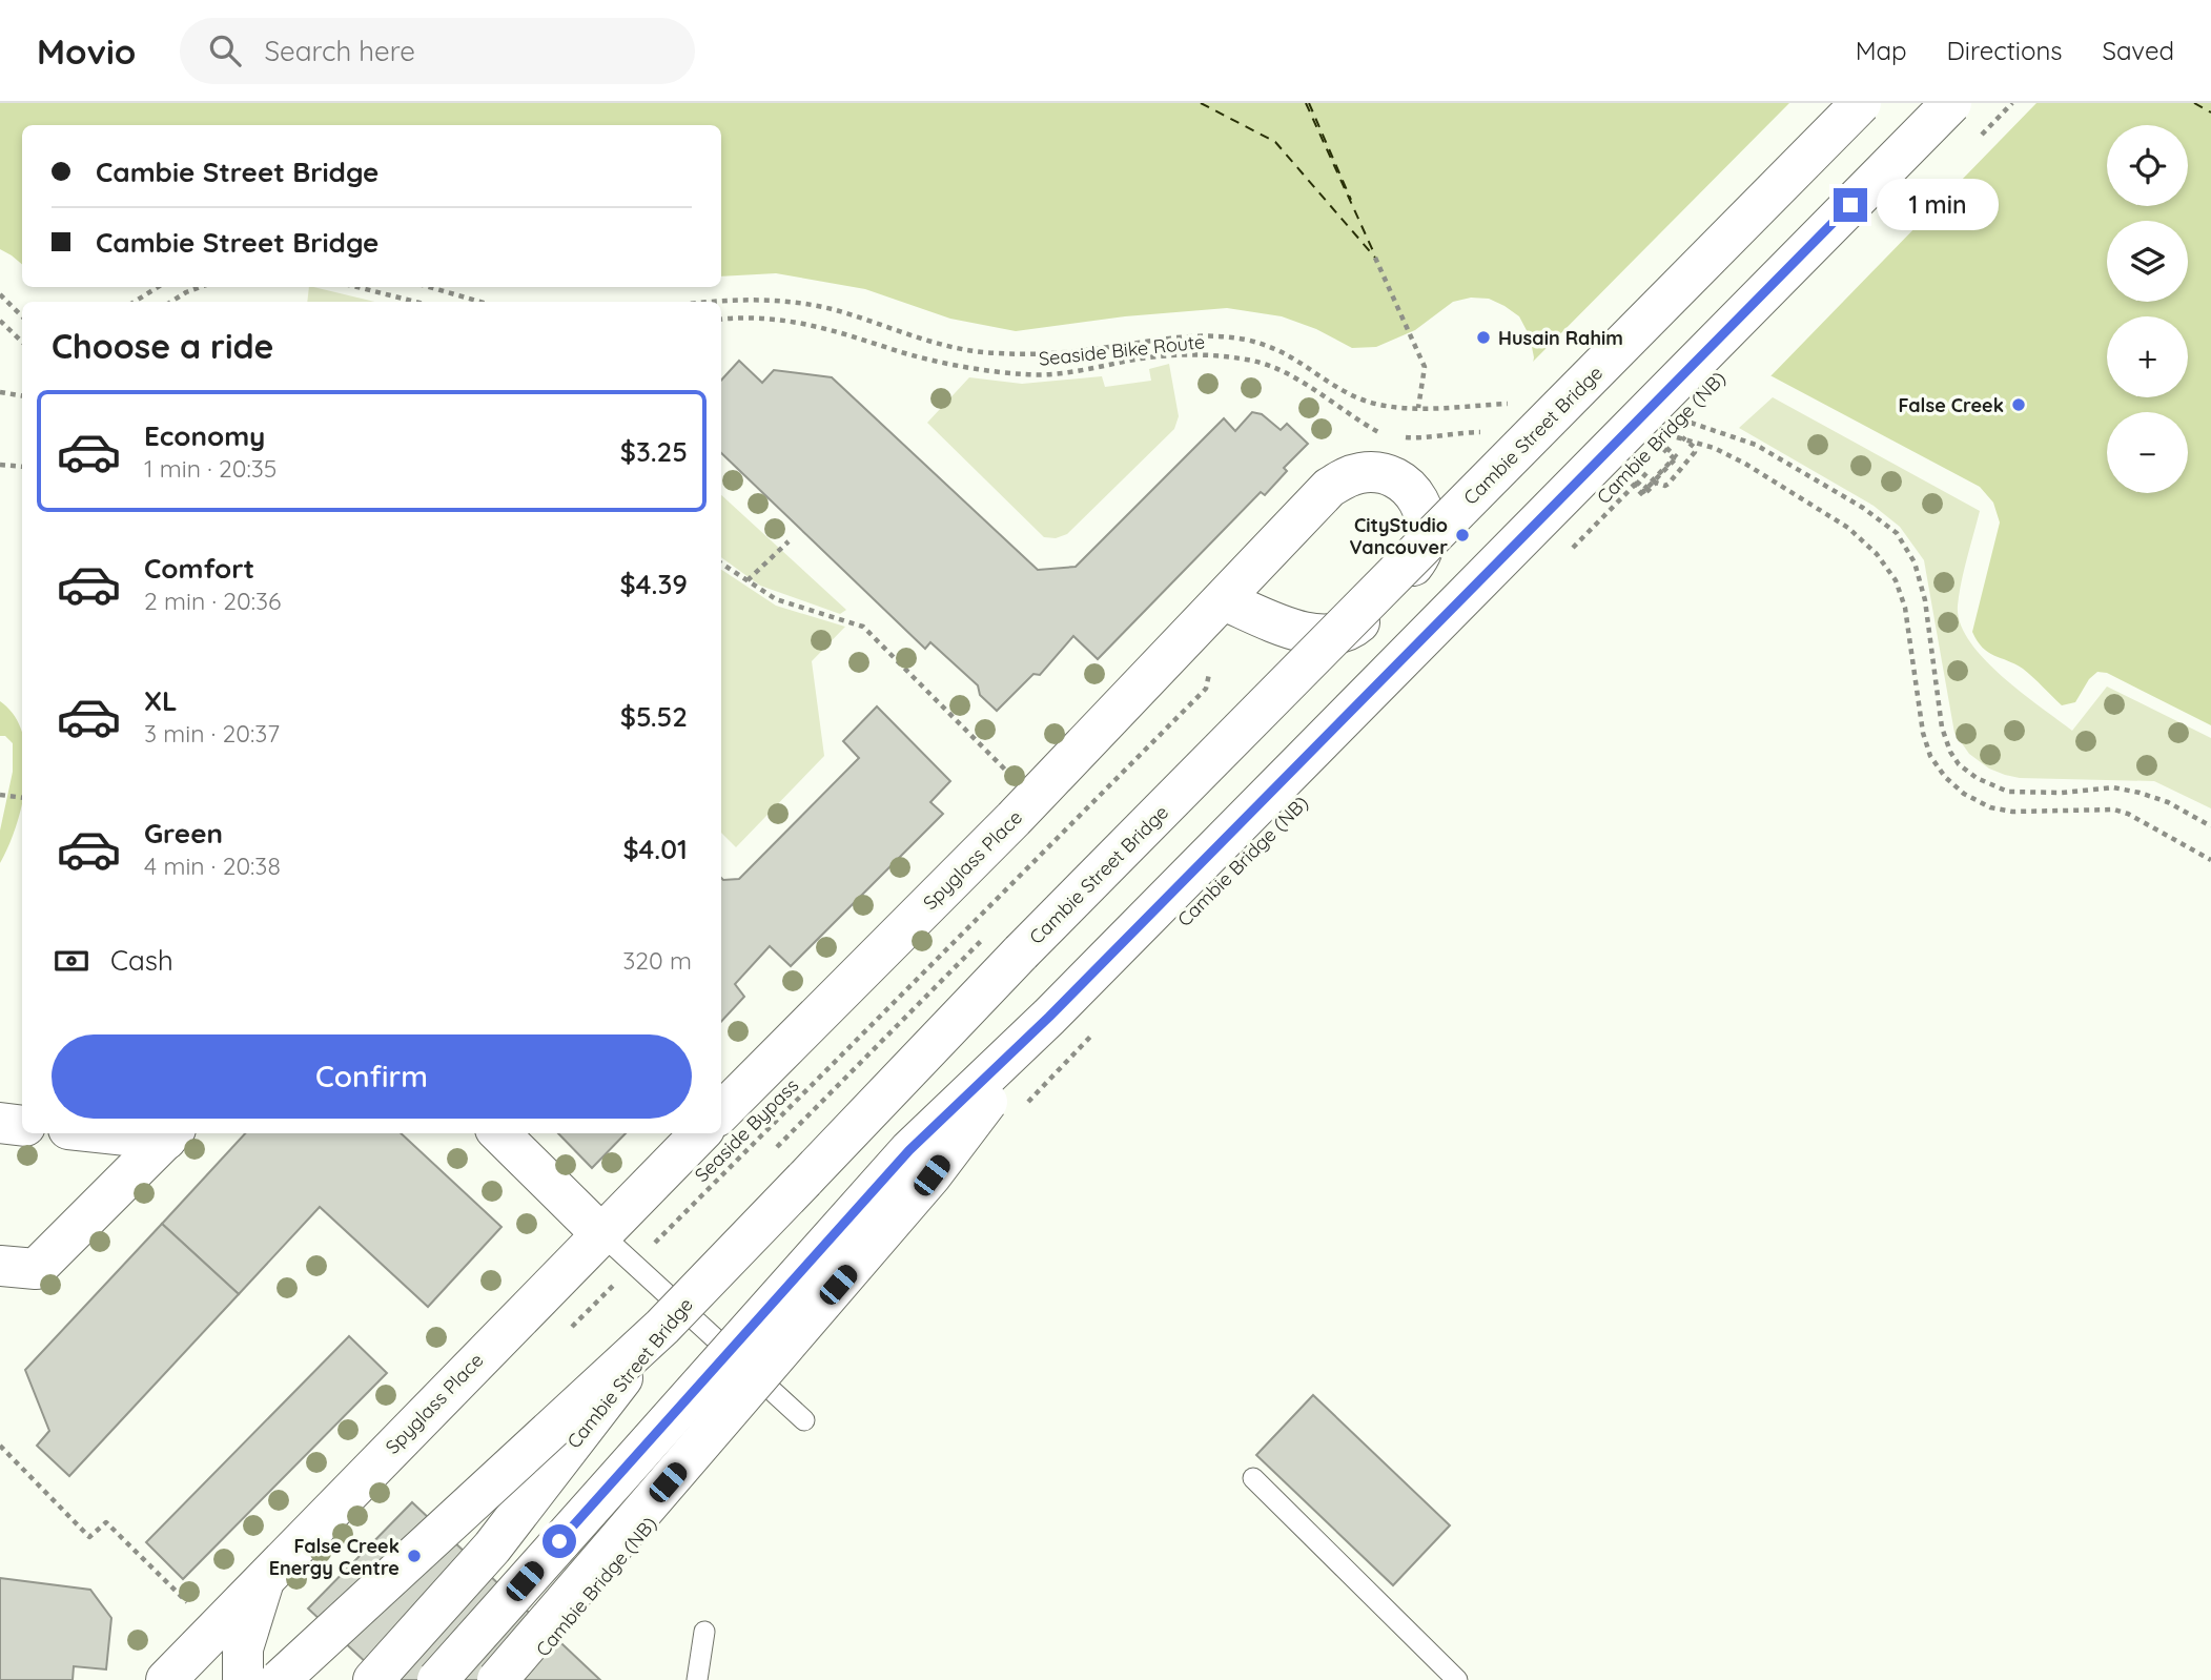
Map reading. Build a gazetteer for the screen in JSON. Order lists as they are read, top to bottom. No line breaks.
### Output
{"streets":{"main road":["Cambie Street Bridge","Spyglass Place"],"path":["Seaside Bike Route","Cambie Bridge (NB)","Seaside Bypass"]},"places":["Husain Rahim","False Creek","CityStudio Vancouver","False Creek Energy Centre"],"page":{"header":"Movio","search":"Search here","nav":["Map","Directions","Saved"],"map_buttons":["+","−"],"banner":["Cambie Street Bridge","Cambie Street Bridge"],"bubble":"1 min","heading":"Choose a ride","list":[{"name":"Economy","note":"1 min · 20:35","value":"$3.25"},{"name":"Comfort","note":"2 min · 20:36","value":"$4.39"},{"name":"XL","note":"3 min · 20:37","value":"$5.52"},{"name":"Green","note":"4 min · 20:38","value":"$4.01"}],"pay":["Cash","320 m"],"buttons":"Confirm"}}
